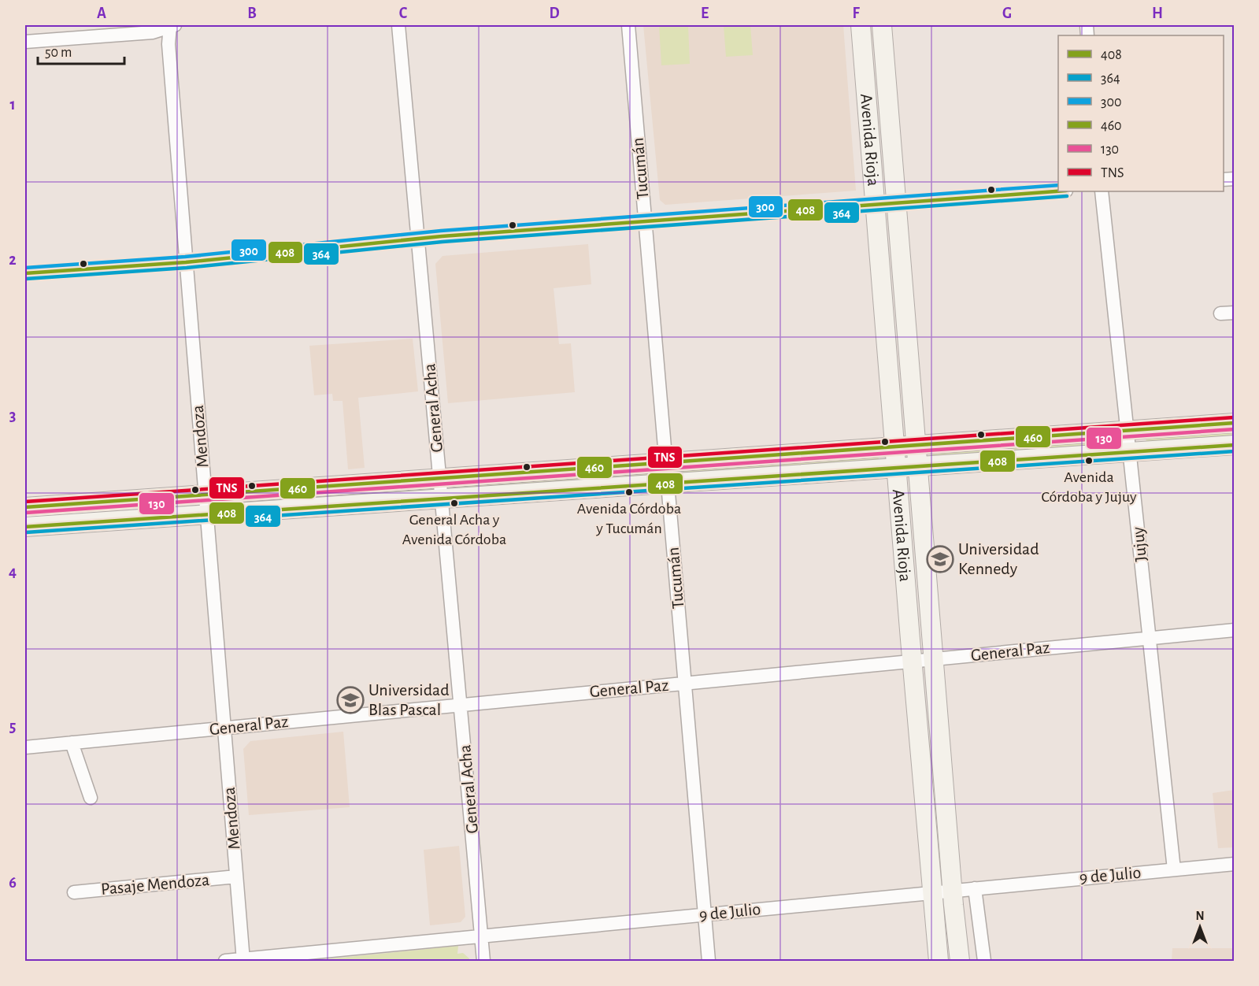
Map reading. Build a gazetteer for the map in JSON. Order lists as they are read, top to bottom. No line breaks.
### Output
{"streets":{"main road":["Avenida Rioja"],"street":["Tucumán","General Acha","Mendoza","Jujuy","General Paz","9 de Julio","Pasaje Mendoza"]},"crossings":[["Avenida Rioja","General Paz"],["Avenida Rioja","9 de Julio"],["Tucumán","General Paz"],["Tucumán","9 de Julio"],["General Acha","General Paz"],["General Acha","9 de Julio"],["Mendoza","General Paz"],["Mendoza","9 de Julio"],["Mendoza","Pasaje Mendoza"],["Jujuy","General Paz"],["Jujuy","9 de Julio"]],"places":{"other":["Avenida Córdoba y Jujuy","Avenida Córdoba y Tucumán","General Acha y Avenida Córdoba"],"school or university":["Universidad Kennedy","Universidad Blas Pascal"]},"lines":["transit line 300","transit line 408","transit line 364","transit line TNS","transit line 460","transit line 130"],"legend":["408","364","300","460","130","TNS"],"scale_bar":"50 m","north":"top","grid":{"columns":["A","B","C","D","E","F","G","H"],"rows":["1","2","3","4","5","6"]}}
